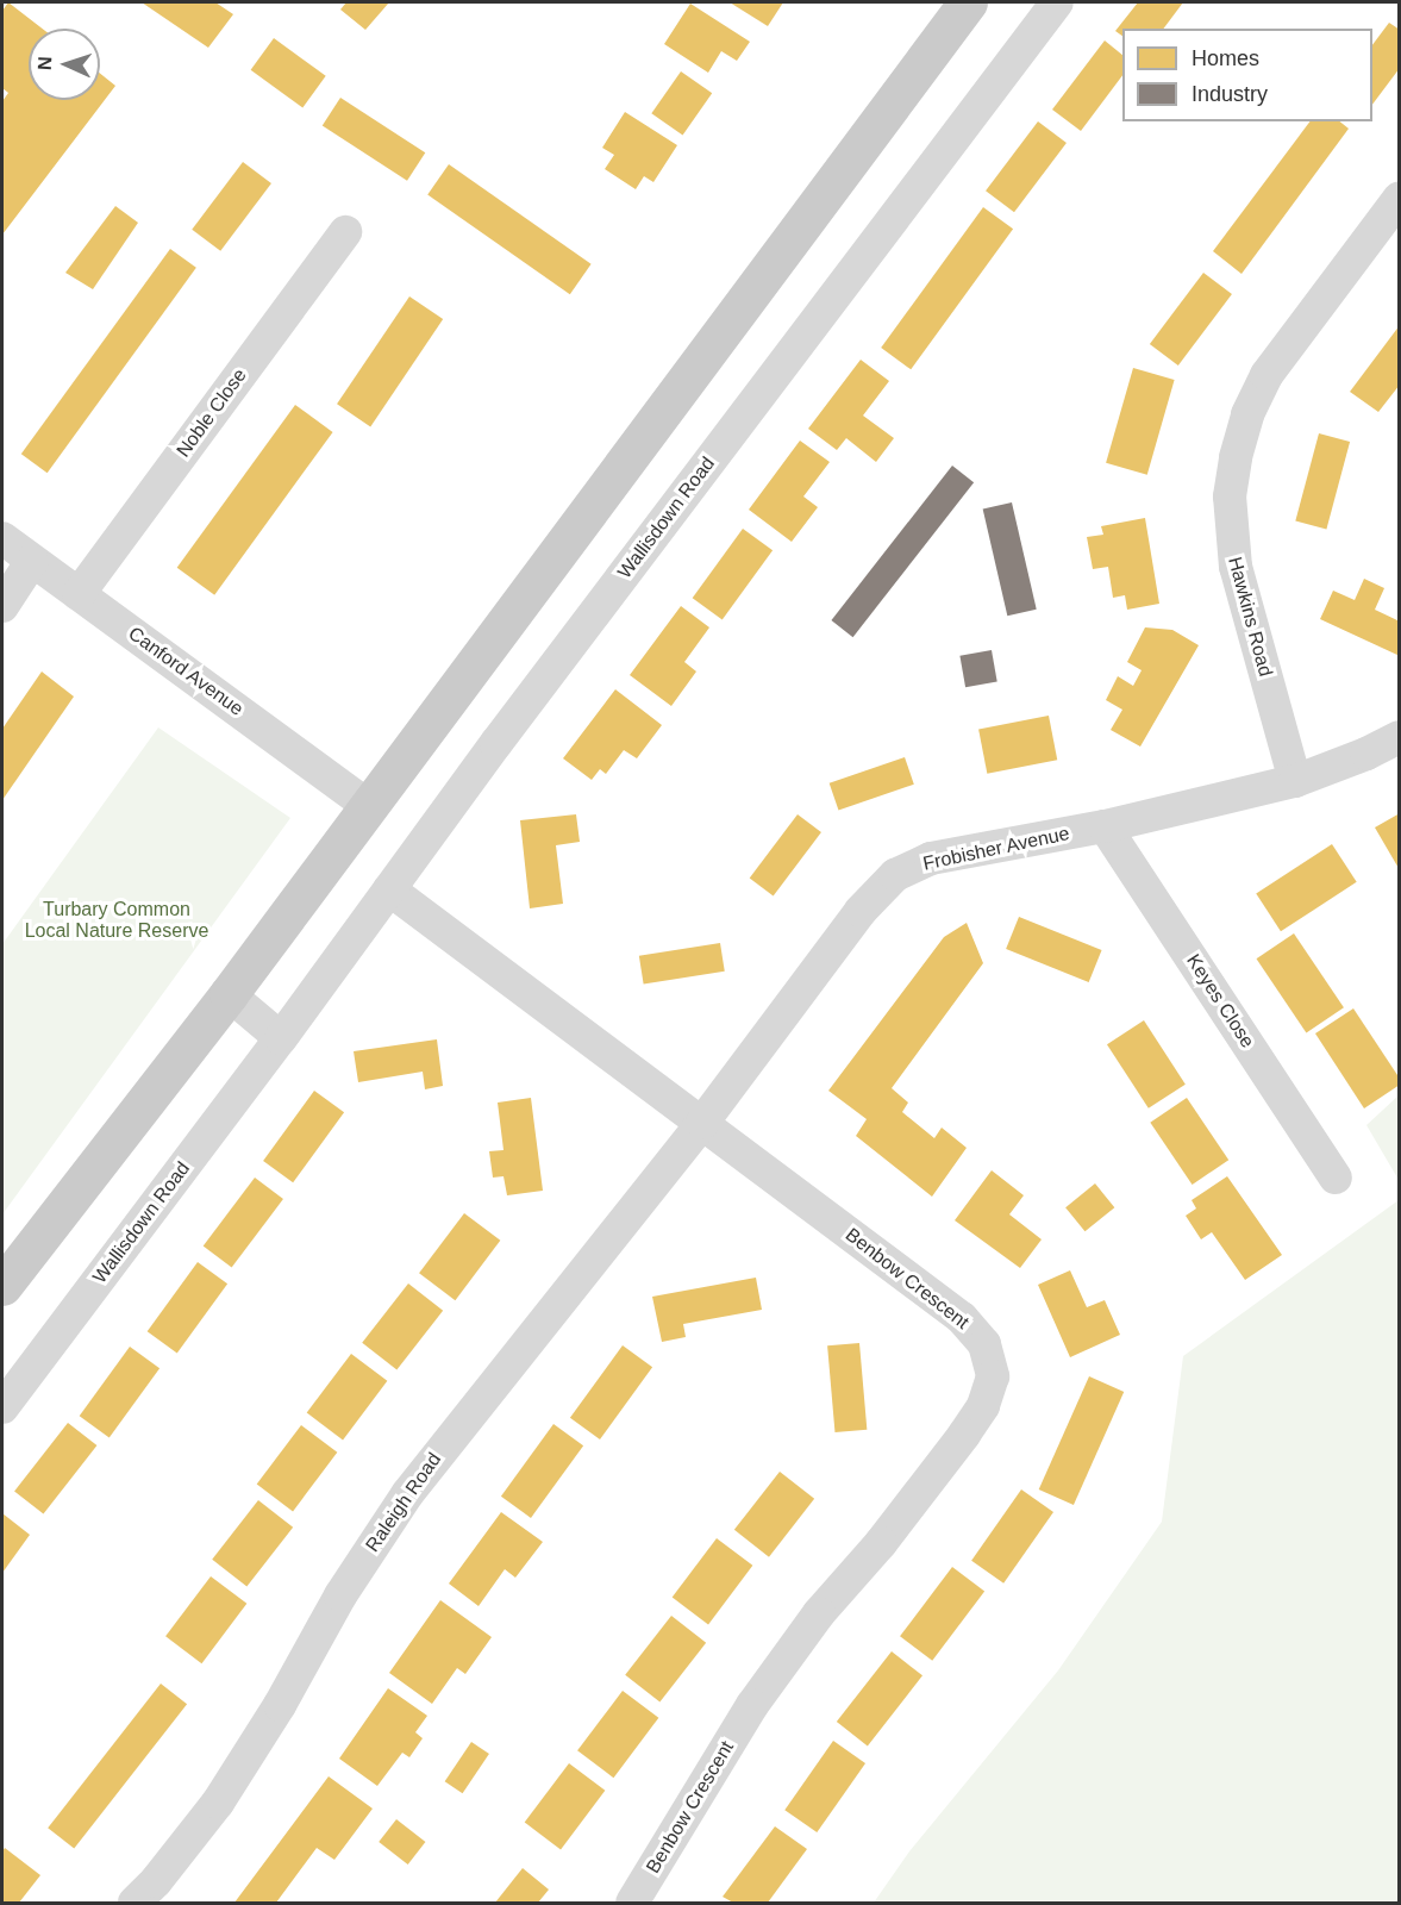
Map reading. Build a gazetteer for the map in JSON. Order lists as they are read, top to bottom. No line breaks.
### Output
{"streets":{"street":["Noble Close","Wallisdown Road","Hawkins Road","Canford Avenue","Frobisher Avenue","Keyes Close","Benbow Crescent","Raleigh Road"]},"crossings":[["Noble Close","Canford Avenue"],["Wallisdown Road","Benbow Crescent"],["Hawkins Road","Frobisher Avenue"],["Frobisher Avenue","Keyes Close"],["Frobisher Avenue","Benbow Crescent"],["Frobisher Avenue","Raleigh Road"],["Benbow Crescent","Raleigh Road"]],"parks":["Turbary Common Local Nature Reserve"],"legend":["Homes","Industry"],"north":"left"}
